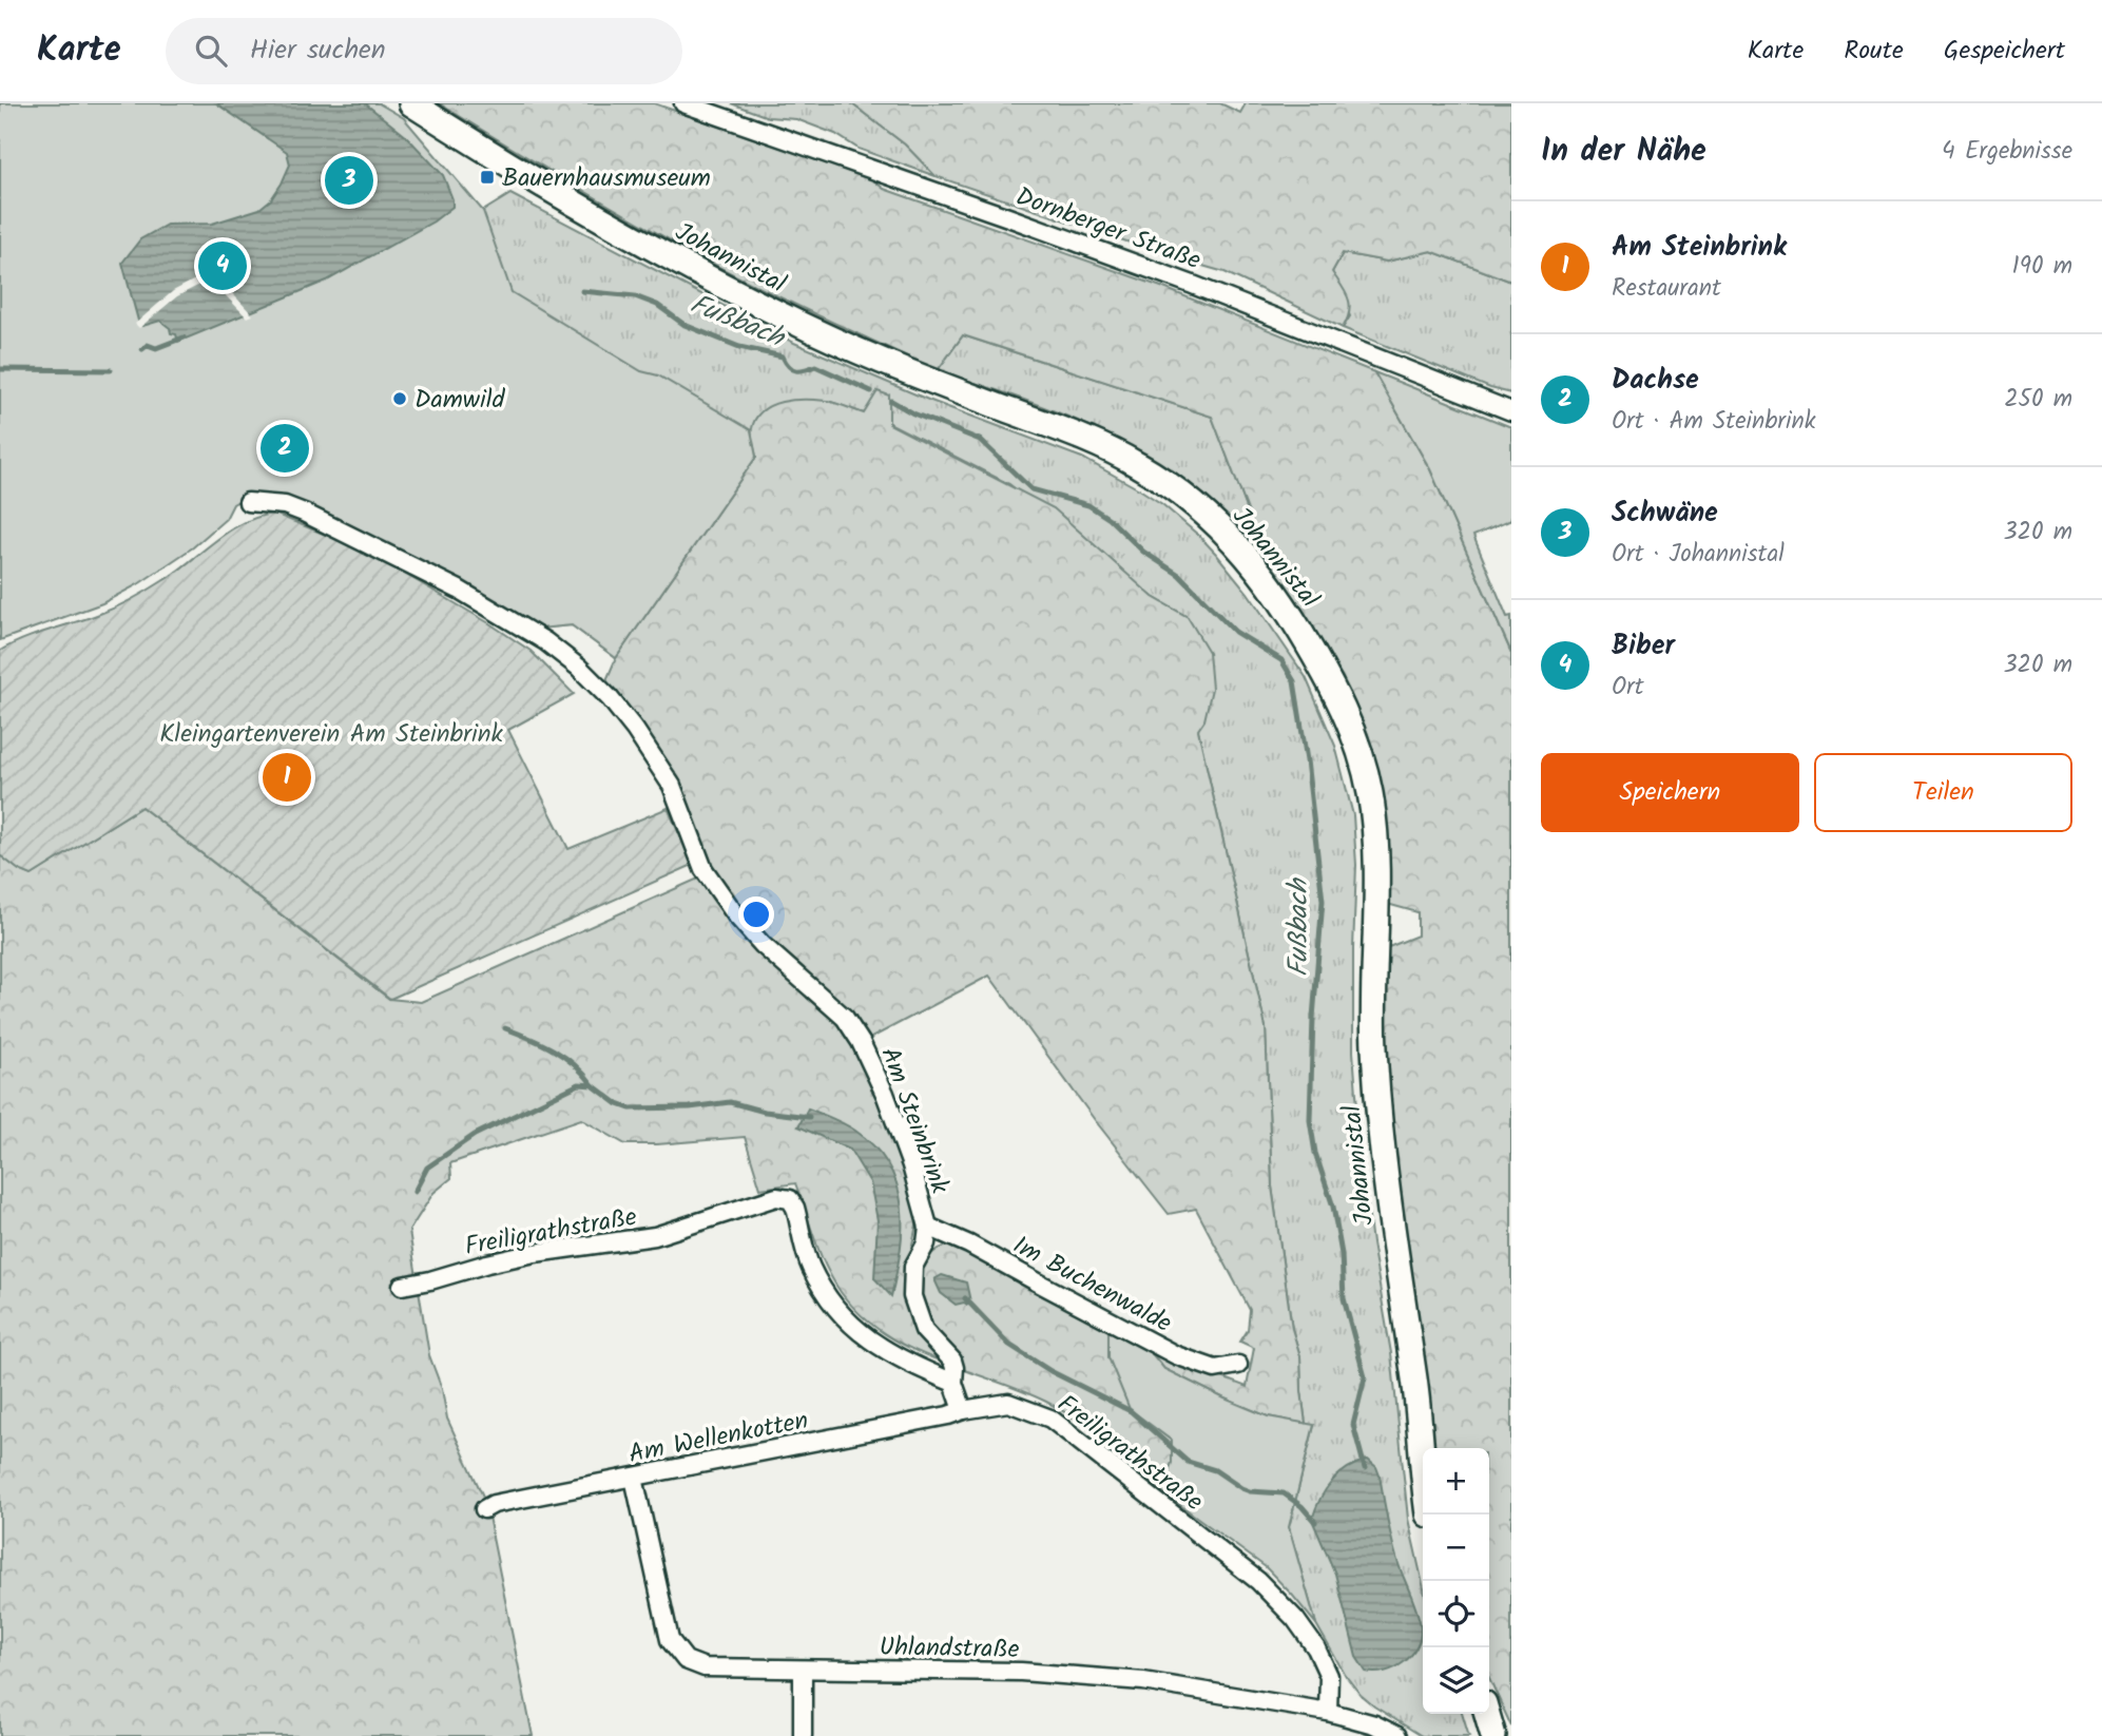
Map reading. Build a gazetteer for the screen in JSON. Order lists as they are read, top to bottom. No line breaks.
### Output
{"streets":{"main road":["Johannistal"],"street":["Dornberger Straße","Am Steinbrink","Freiligrathstraße","Im Buchenwalde","Am Wellenkotten","Uhlandstraße"]},"crossings":[["Am Steinbrink","Freiligrathstraße"],["Am Steinbrink","Im Buchenwalde"],["Freiligrathstraße","Am Wellenkotten"],["Freiligrathstraße","Uhlandstraße"],["Am Wellenkotten","Uhlandstraße"]],"water":["Fußbach"],"parks":["Kleingartenverein Am Steinbrink"],"places":{"transit":["Bauernhausmuseum"],"other":["Damwild"]},"page":{"header":"Karte","search":"Hier suchen","nav":["Karte","Route","Gespeichert"],"heading":["In der Nähe","4 Ergebnisse"],"pins":["3","4","2","1"],"list":[{"mark":"1","name":"Am Steinbrink","note":"Restaurant","value":"190 m"},{"mark":"2","name":"Dachse","note":"Ort · Am Steinbrink","value":"250 m"},{"mark":"3","name":"Schwäne","note":"Ort · Johannistal","value":"320 m"},{"mark":"4","name":"Biber","note":"Ort","value":"320 m"}],"buttons":["Speichern","Teilen"],"map_buttons":["+","−"]}}
